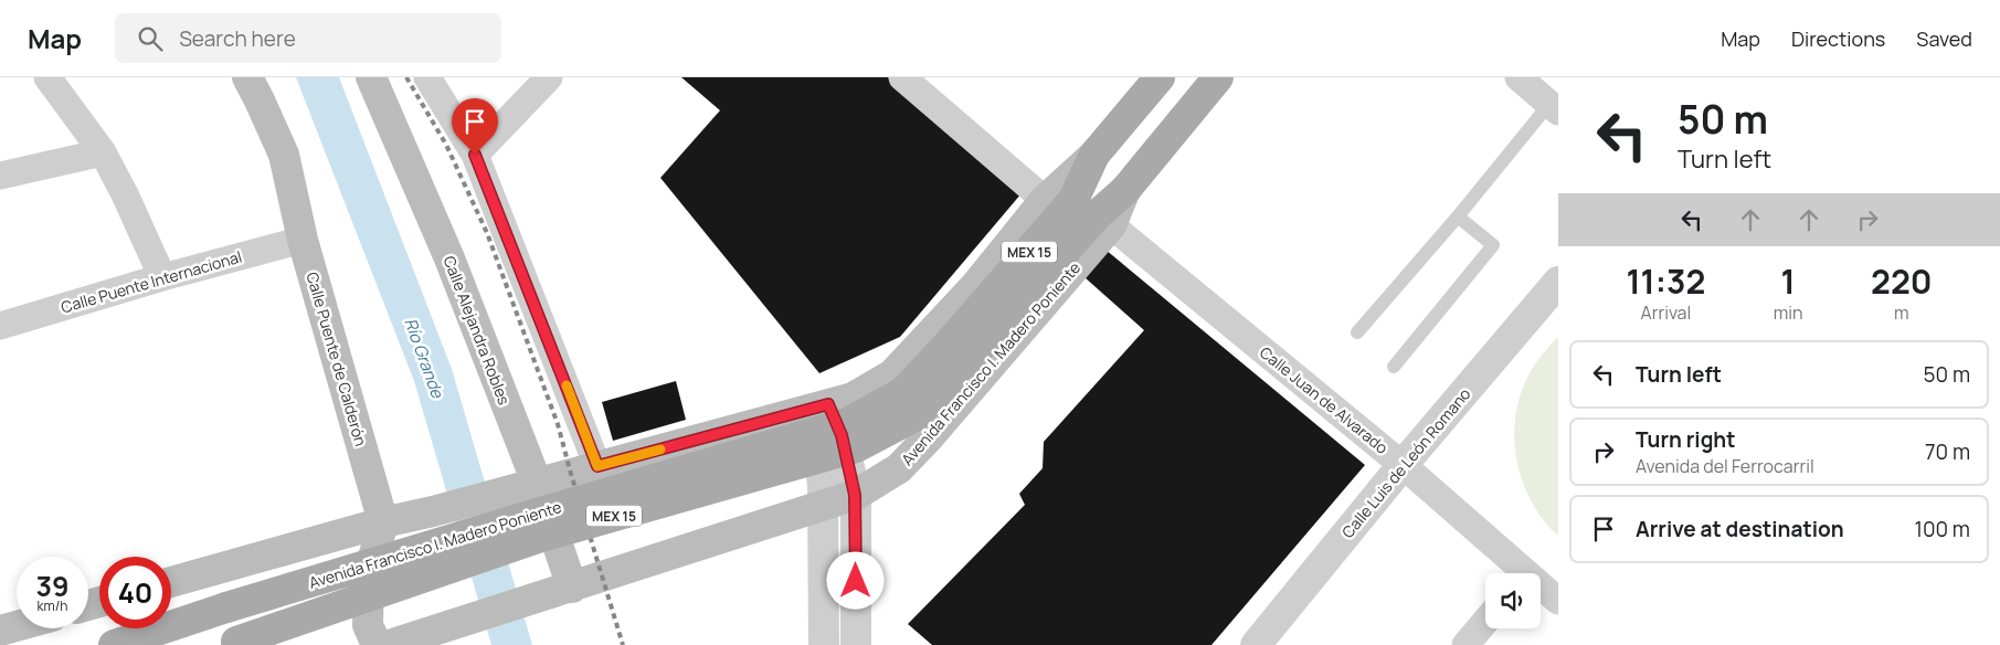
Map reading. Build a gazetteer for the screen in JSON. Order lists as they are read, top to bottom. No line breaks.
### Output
{"streets":{"main road":["MEX 15","Calle Alejandra Robles","Calle Puente de Calderón","Avenida Francisco I. Madero Poniente"],"street":["Calle Puente Internacional","Calle Juan de Alvarado","Calle Luis de León Romano"]},"crossings":[["Calle Puente Internacional","Calle Puente de Calderón"],["Calle Alejandra Robles","Avenida Francisco I. Madero Poniente"],["Calle Puente de Calderón","Avenida Francisco I. Madero Poniente"],["Avenida Francisco I. Madero Poniente","Calle Juan de Alvarado"],["Calle Juan de Alvarado","Calle Luis de León Romano"]],"water":["Río Grande"],"page":{"header":"Map","search":"Search here","nav":["Map","Directions","Saved"],"turn":["50 m","Turn left"],"eta":["11:32","Arrival","1","min","220","m"],"list":[{"name":"Turn left","value":"50 m"},{"name":"Turn right","note":"Avenida del Ferrocarril","value":"70 m"},{"name":"Arrive at destination","value":"100 m"}],"speed":"39 km/h","limit":"40"}}
